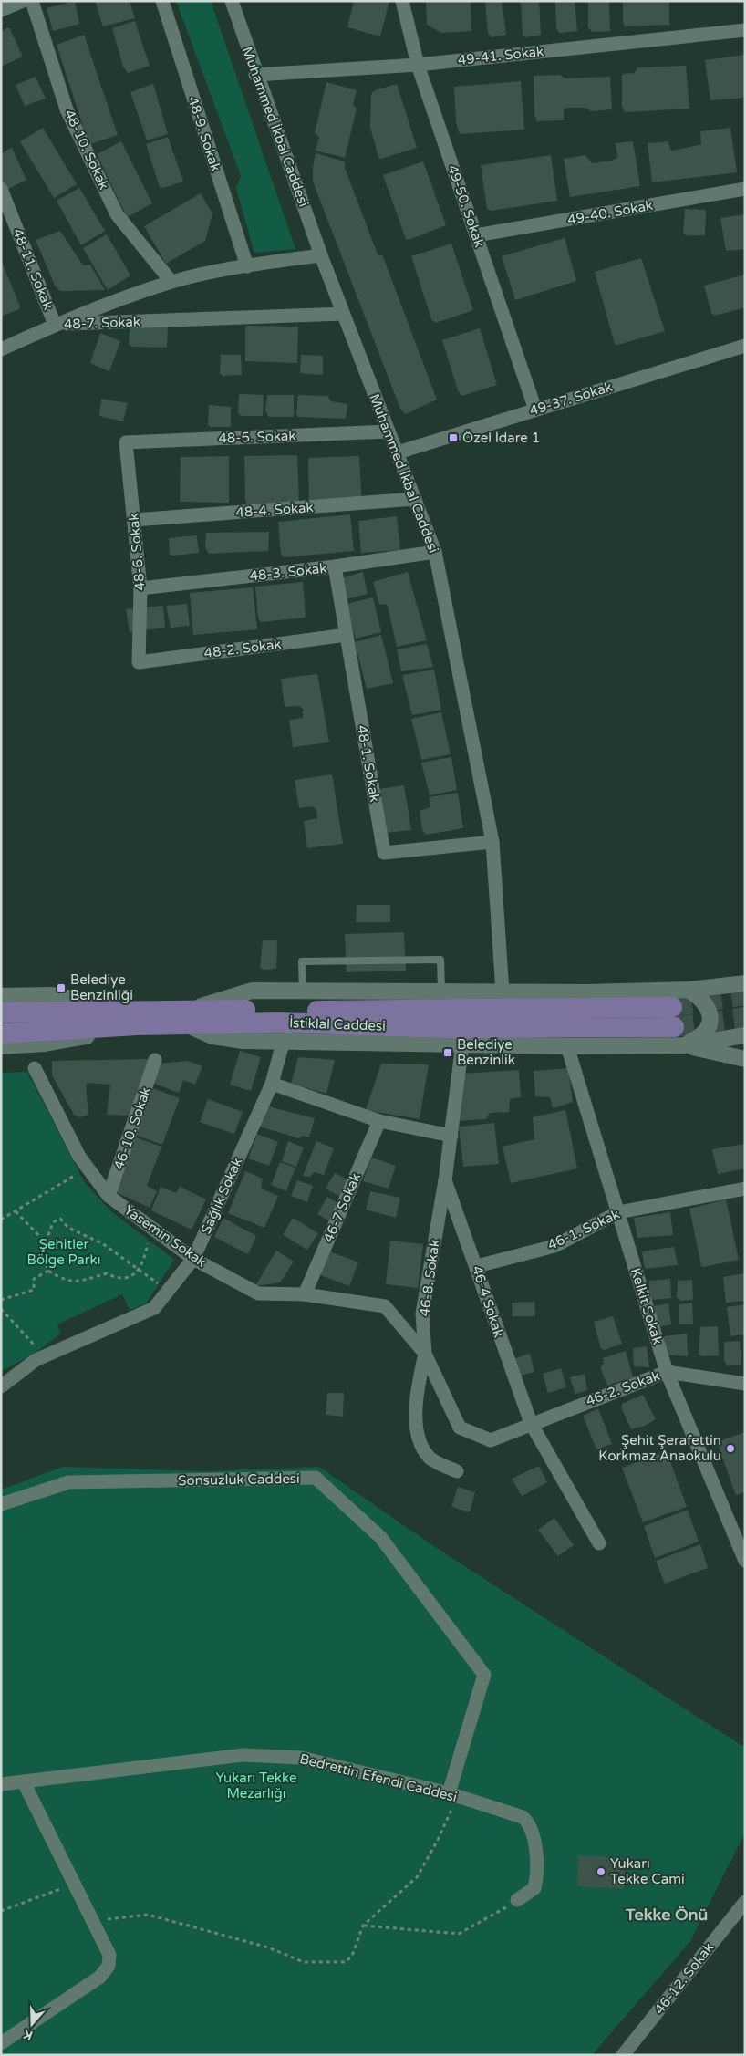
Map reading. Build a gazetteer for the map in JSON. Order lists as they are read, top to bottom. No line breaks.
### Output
{"streets":{"main road":["İstiklal Caddesi"],"street":["49-41. Sokak","Muhammed İkbal Caddesi","48-9. Sokak","48-10. Sokak","49-50. Sokak","49-40. Sokak","48-11. Sokak","48-7. Sokak","49-37. Sokak","48-5. Sokak","48-4. Sokak","48-6. Sokak","48-3. Sokak","48-2. Sokak","48-1. Sokak","46-10. Sokak","Sağlık Sokak","46-7 Sokak","46-1. Sokak","Yasemin Sokak","46-8. Sokak","46-4 Sokak","Kelkit Sokak","46-2. Sokak","Sonsuzluk Caddesi","Bedrettin Efendi Caddesi","46-12. Sokak"]},"crossings":[["49-41. Sokak","Muhammed İkbal Caddesi"],["49-41. Sokak","49-50. Sokak"],["Muhammed İkbal Caddesi","48-7. Sokak"],["Muhammed İkbal Caddesi","49-37. Sokak"],["Muhammed İkbal Caddesi","48-5. Sokak"],["Muhammed İkbal Caddesi","48-4. Sokak"],["Muhammed İkbal Caddesi","48-3. Sokak"],["Muhammed İkbal Caddesi","48-1. Sokak"],["48-9. Sokak","48-7. Sokak"],["48-10. Sokak","48-7. Sokak"],["49-50. Sokak","49-40. Sokak"],["49-50. Sokak","49-37. Sokak"],["48-11. Sokak","48-7. Sokak"],["48-5. Sokak","48-6. Sokak"],["48-4. Sokak","48-6. Sokak"],["48-6. Sokak","48-3. Sokak"],["48-6. Sokak","48-2. Sokak"],["48-3. Sokak","48-1. Sokak"],["48-2. Sokak","48-1. Sokak"],["46-10. Sokak","Yasemin Sokak"],["Sağlık Sokak","Yasemin Sokak"],["46-7 Sokak","Yasemin Sokak"],["46-1. Sokak","46-4 Sokak"],["46-1. Sokak","Kelkit Sokak"],["Yasemin Sokak","46-8. Sokak"],["46-8. Sokak","46-4 Sokak"],["46-8. Sokak","46-2. Sokak"],["46-4 Sokak","46-2. Sokak"],["Kelkit Sokak","46-2. Sokak"],["Sonsuzluk Caddesi","Bedrettin Efendi Caddesi"]],"districts":["Tekke Önü"],"parks":["Şehitler Bölge Parkı","Yukarı Tekke Mezarlığı"],"places":{"transit":["Özel İdare 1","Belediye Benzinliği","Belediye Benzinlik"],"other":["Şehit Şerafettin Korkmaz Anaokulu","Yukarı Tekke Cami"]},"north":"bottom"}
